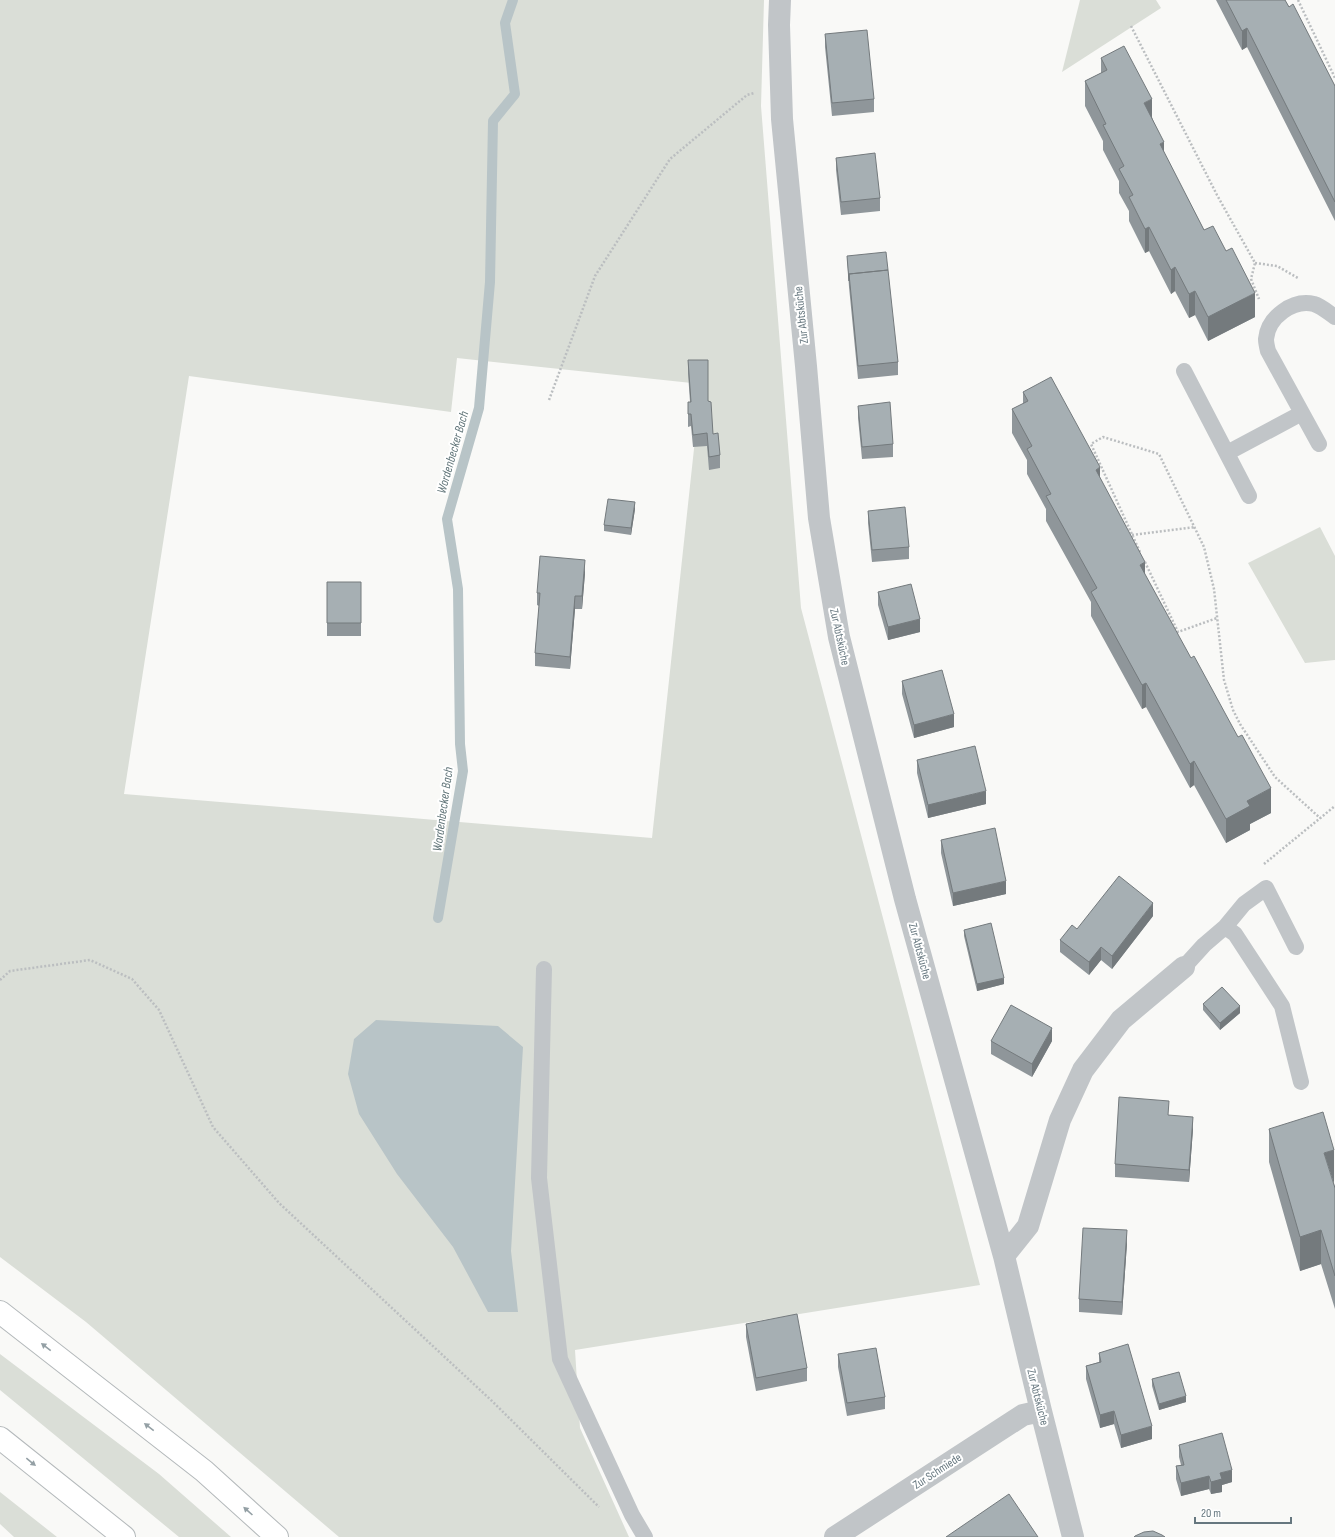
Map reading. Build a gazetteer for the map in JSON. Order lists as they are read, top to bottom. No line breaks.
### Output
{"streets":{"street":["Zur Abtsküche","Zur Schmiede"]},"crossings":[["Zur Abtsküche","Zur Schmiede"]],"water":["Wordenbecker Bach"],"scale_bar":"20 m"}
